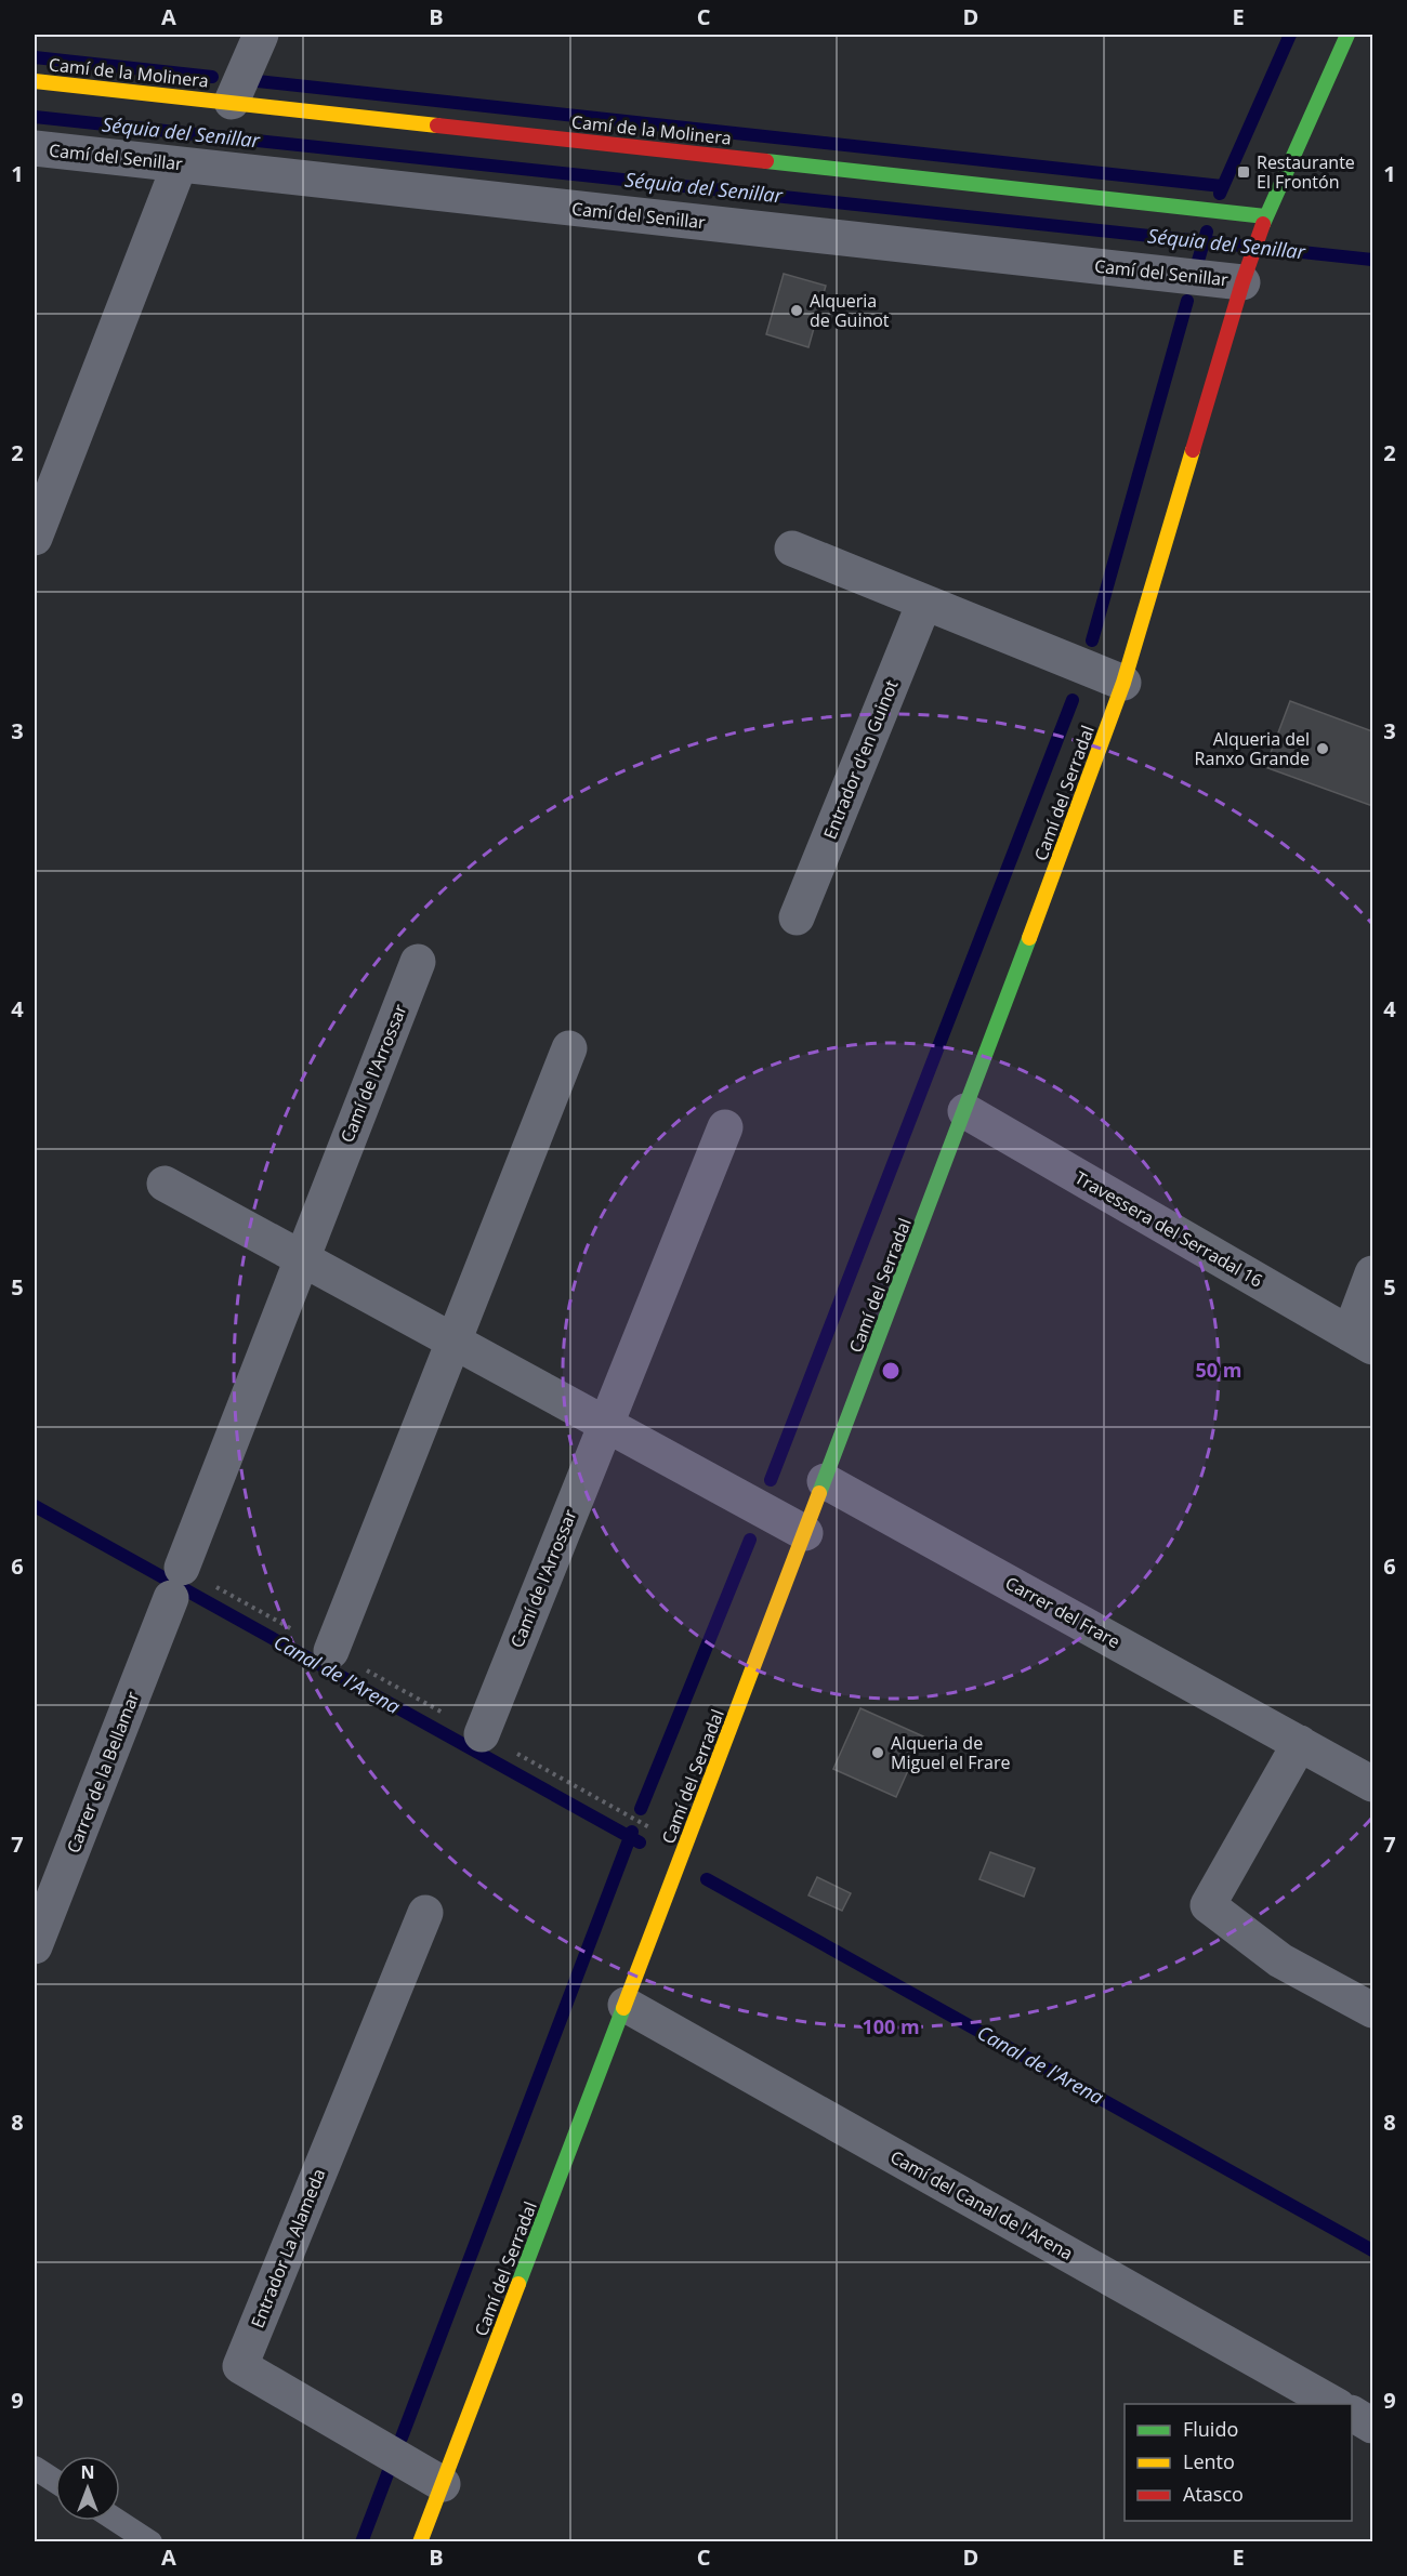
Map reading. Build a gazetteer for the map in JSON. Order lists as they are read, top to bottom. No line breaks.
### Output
{"streets":{"street":["Camí de la Molinera","Camí del Senillar","Entrador d'en Guinot","Camí del Serradal","Camí de l'Arrossar","Travessera del Serradal 16","Carrer del Frare","Carrer de la Bellamar","Camí del Canal de l'Arena","Entrador La Alameda"]},"crossings":[["Camí de la Molinera","Camí del Serradal"],["Camí del Senillar","Camí del Serradal"],["Camí del Serradal","Travessera del Serradal 16"],["Camí del Serradal","Carrer del Frare"],["Camí del Serradal","Camí del Canal de l'Arena"],["Camí del Serradal","Entrador La Alameda"],["Camí de l'Arrossar","Carrer de la Bellamar"]],"water":["Séquia del Senillar","Canal de l'Arena"],"places":{"transit":["Restaurante El Frontón"],"other":["Alqueria de Guinot","Alqueria del Ranxo Grande","Alqueria de Miguel el Frare"]},"legend":["Fluido","Lento","Atasco"],"north":"top","grid":{"columns":["A","B","C","D","E"],"rows":["1","2","3","4","5","6","7","8","9"]},"rings":["50 m","100 m"]}
